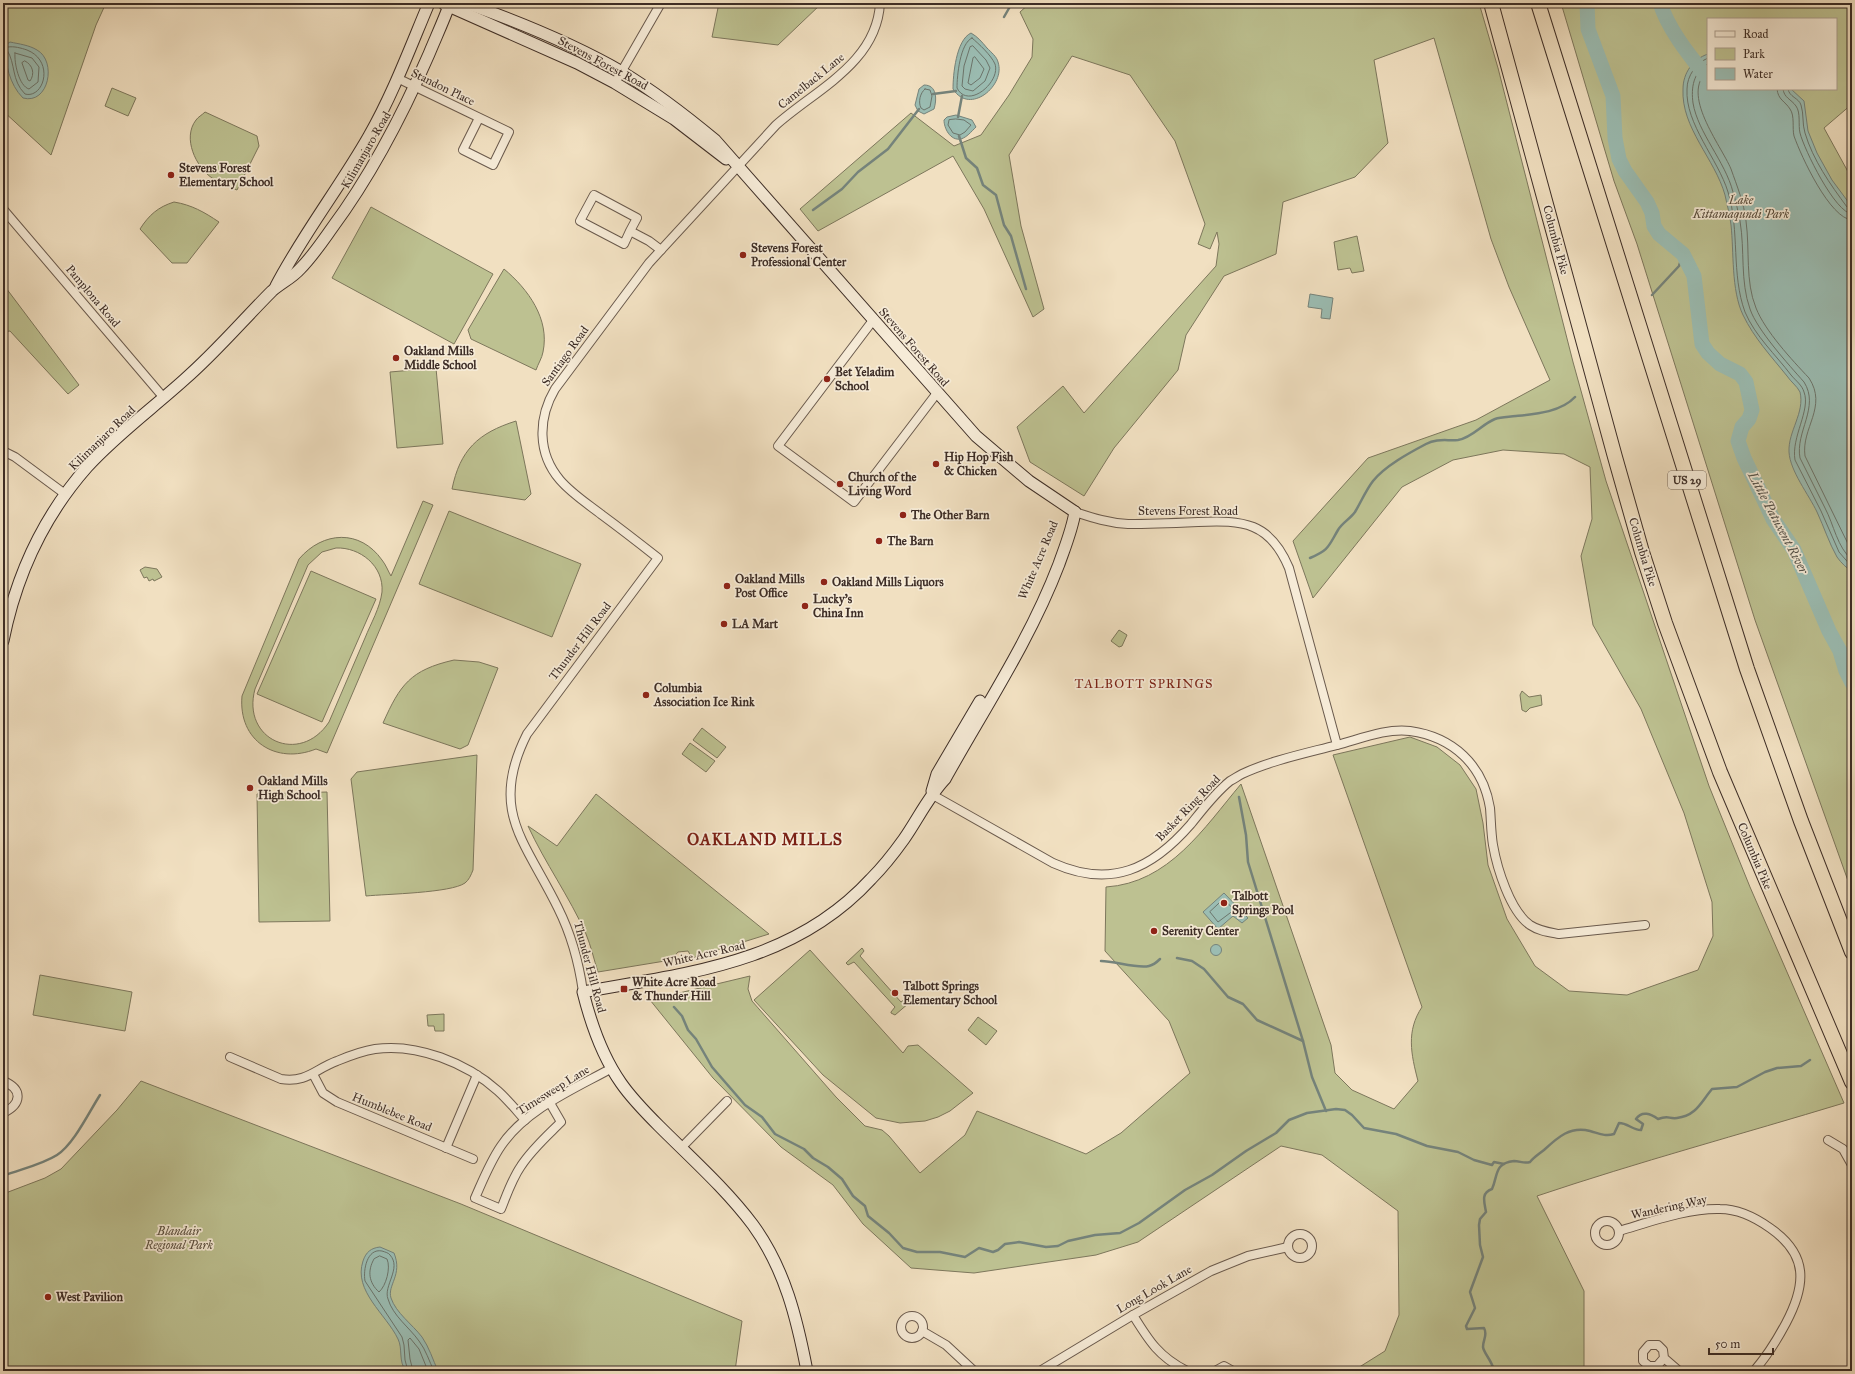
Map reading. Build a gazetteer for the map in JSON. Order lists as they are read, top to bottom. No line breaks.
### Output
{"streets":{"highway":["Columbia Pike","US 29"],"street":["Stevens Forest Road","Camelback Lane","Standon Place","Kilimanjaro Road","Pamplona Road","Santiago Road","White Acre Road","Thunder Hill Road","Basket Ring Road","Timesweep Lane","Humblebee Road","Wandering Way","Long Look Lane"]},"crossings":[["Stevens Forest Road","Camelback Lane"],["Stevens Forest Road","Kilimanjaro Road"],["Stevens Forest Road","Santiago Road"],["Stevens Forest Road","White Acre Road"],["Stevens Forest Road","Basket Ring Road"],["Camelback Lane","Santiago Road"],["Standon Place","Kilimanjaro Road"],["Kilimanjaro Road","Pamplona Road"],["Santiago Road","Thunder Hill Road"],["White Acre Road","Thunder Hill Road"],["White Acre Road","Basket Ring Road"],["Thunder Hill Road","Timesweep Lane"]],"districts":["TALBOTT SPRINGS","OAKLAND MILLS"],"water":["Little Patuxent River"],"parks":["Lake Kittamaqundi Park","Blandair Regional Park"],"places":{"other":["Stevens Forest Elementary School","Stevens Forest Professional Center","Oakland Mills Middle School","Bet Yeladim School","Hip Hop Fish & Chicken","Church of the Living Word","The Other Barn","The Barn","Oakland Mills Liquors","Oakland Mills Post Office","Lucky's China Inn","LA Mart","Columbia Association Ice Rink","Oakland Mills High School","Talbott Springs Pool","Serenity Center","Talbott Springs Elementary School","West Pavilion"],"transit":["White Acre Road & Thunder Hill"]},"legend":["Road","Park","Water"],"scale_bar":"50 m"}
